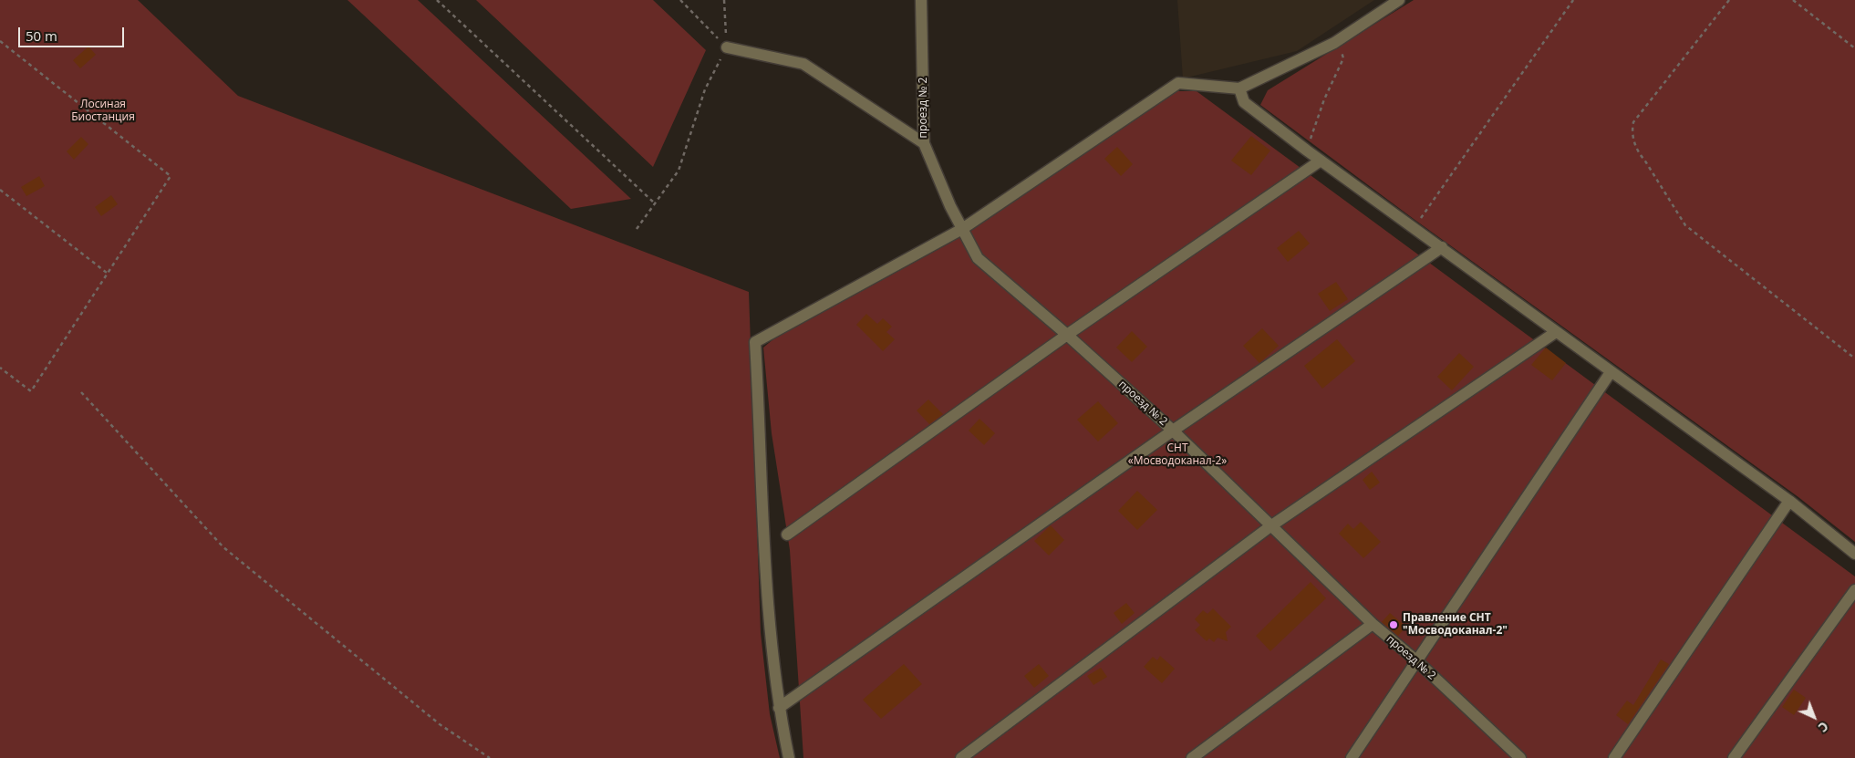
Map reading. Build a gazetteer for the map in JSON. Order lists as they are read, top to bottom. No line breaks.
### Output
{"streets":{"street":["проезд № 2"]},"parks":["Лосиная Биостанция","СНТ «Мосводоканал-2»"],"places":["Правление СНТ \"Мосводоканал-2\""],"scale_bar":"50 m","north":"bottom right"}
